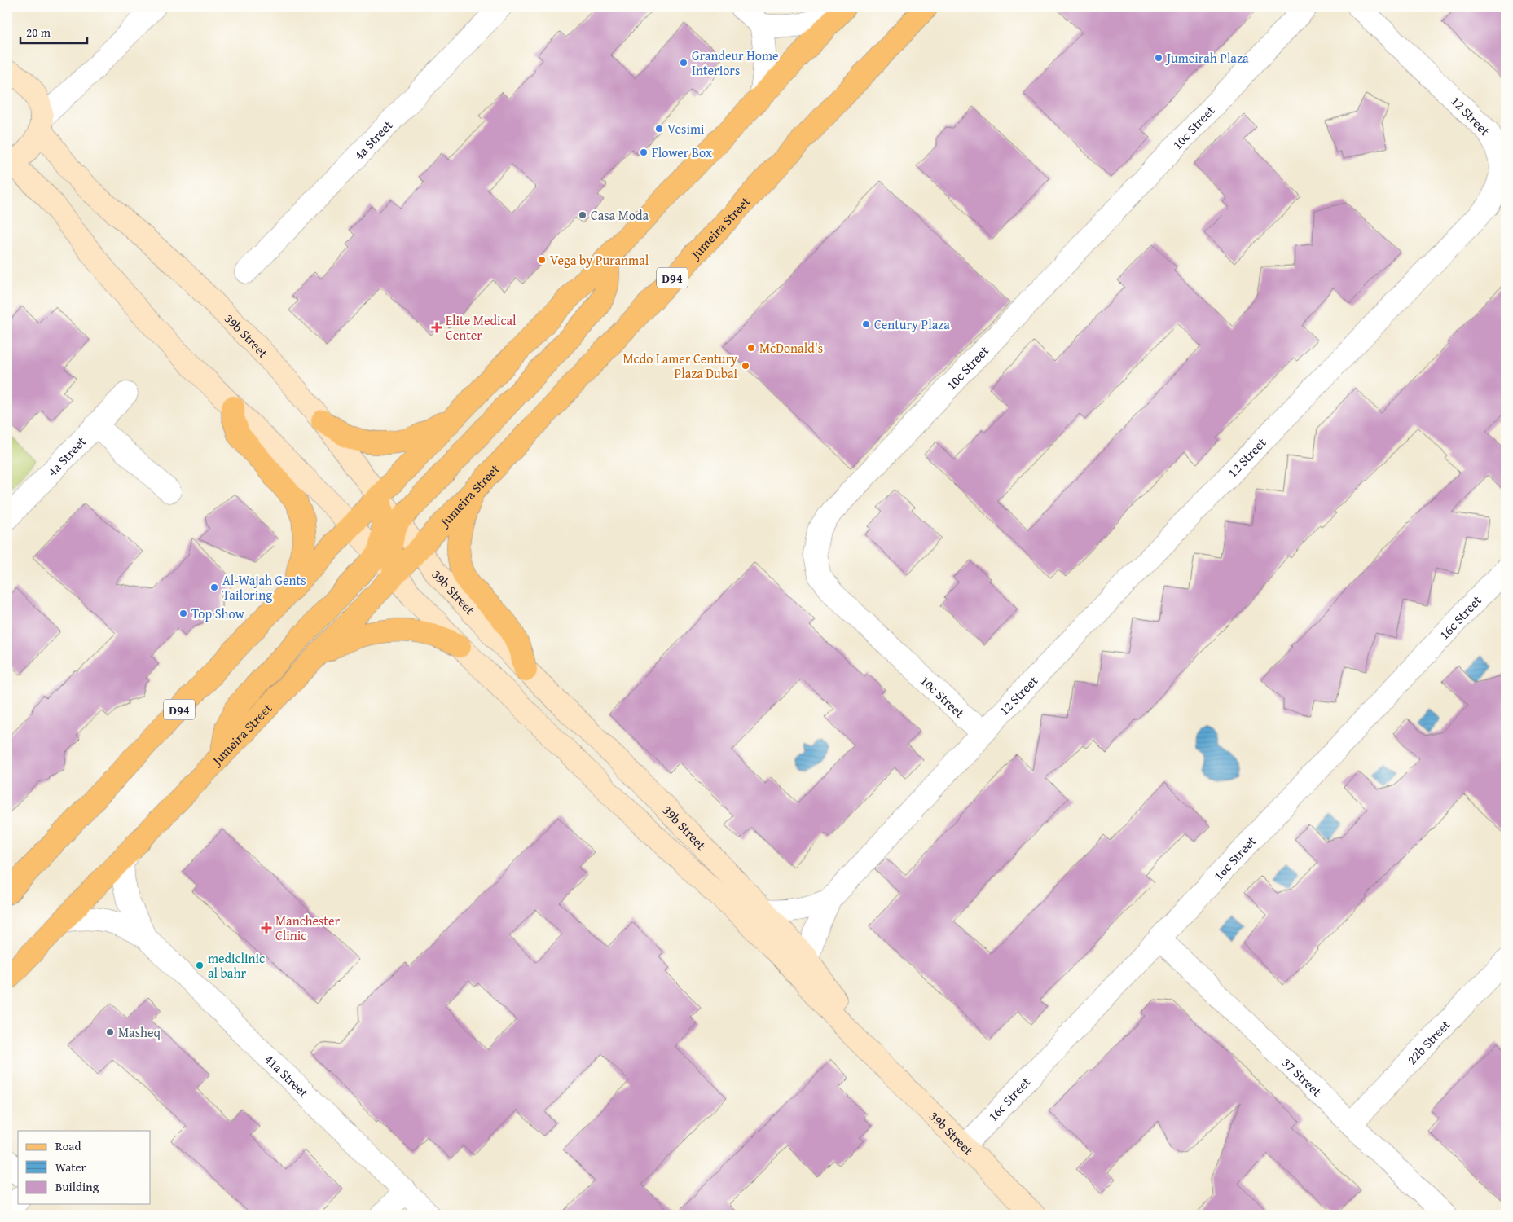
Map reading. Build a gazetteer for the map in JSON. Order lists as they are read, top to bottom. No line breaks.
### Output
{"streets":{"main road":["Jumeira Street","D94"],"street":["12 Street","10c Street","4a Street","39b Street","16c Street","22b Street","41a Street","37 Street"]},"crossings":[["12 Street","10c Street"],["12 Street","39b Street"],["Jumeira Street","39b Street"],["Jumeira Street","41a Street"],["D94","39b Street"],["39b Street","16c Street"],["16c Street","37 Street"],["22b Street","37 Street"]],"places":{"other":["Jumeirah Plaza","Grandeur Home Interiors","Vesimi","Flower Box","Casa Moda","Vega by Puranmal","Century Plaza","McDonald's","Mcdo Lamer Century Plaza Dubai","Al-Wajah Gents Tailoring","Top Show","mediclinic al bahr","Masheq"],"health":["Elite Medical Center","Manchester Clinic"]},"legend":["Road","Water","Building"],"scale_bar":"20 m"}
